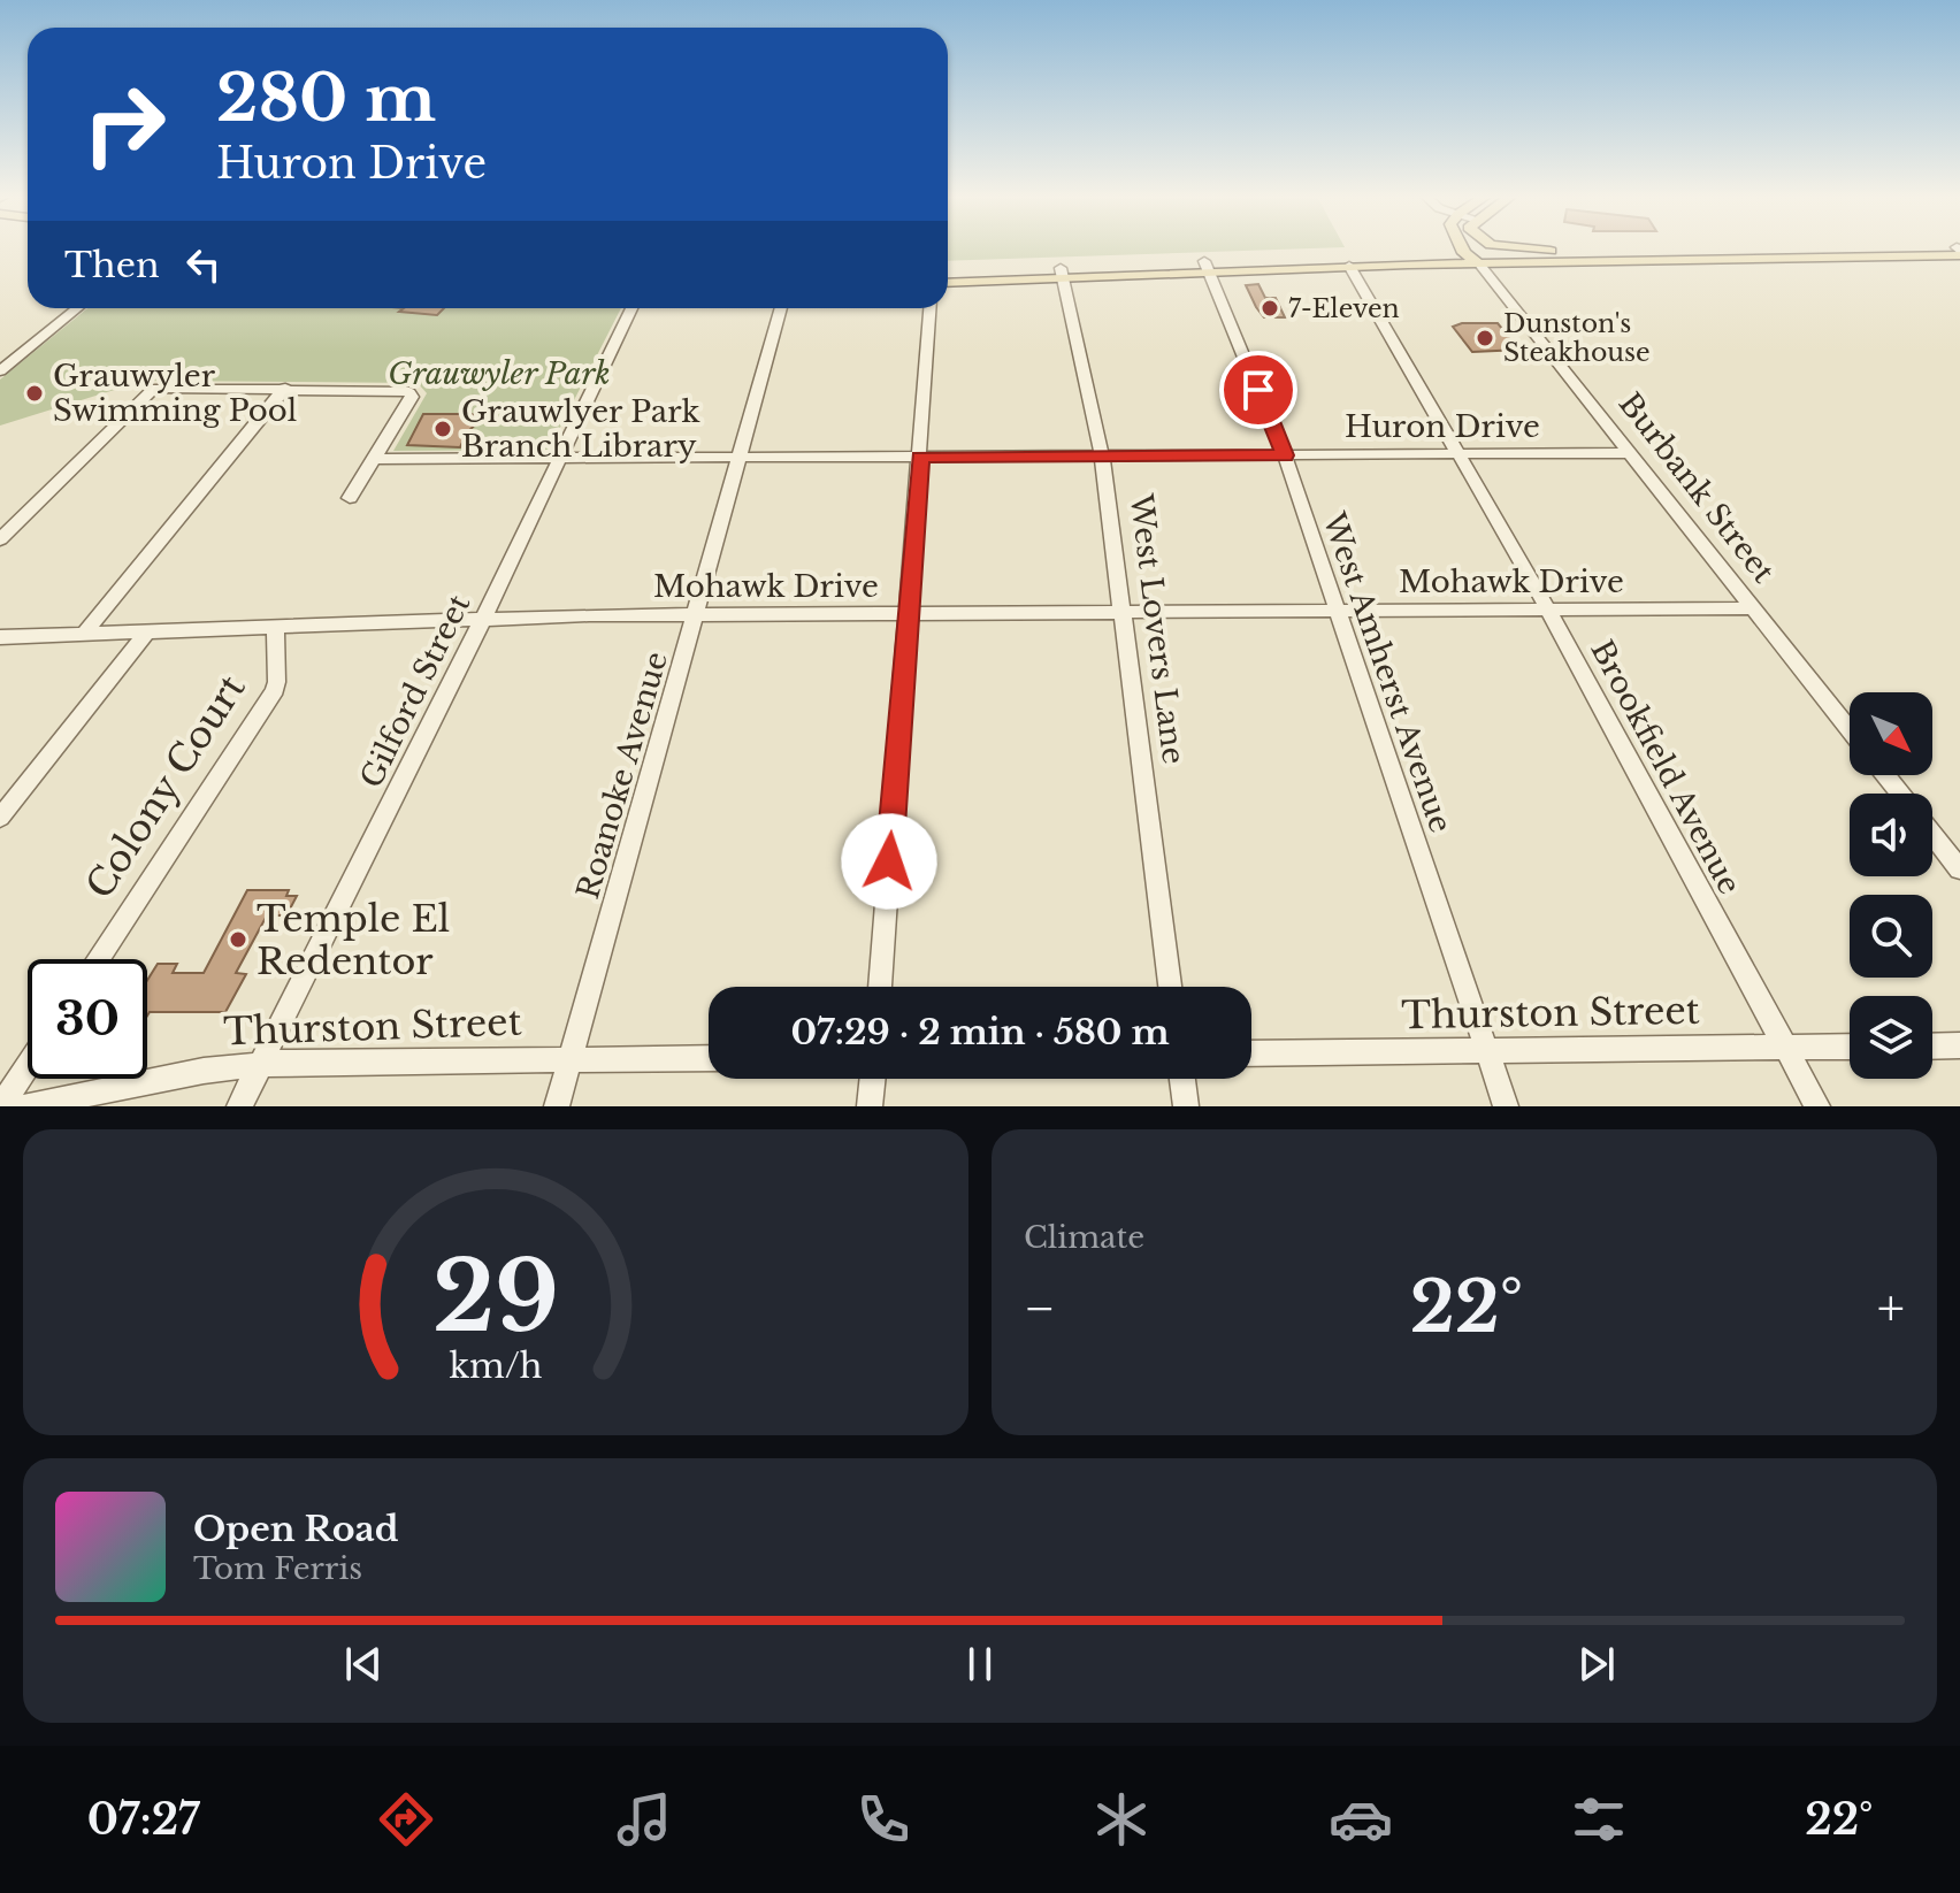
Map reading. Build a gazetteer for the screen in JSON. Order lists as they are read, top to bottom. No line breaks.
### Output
{"streets":{"street":["Huron Drive","Burbank Street","Mohawk Drive","West Lovers Lane","West Amherst Avenue","Gilford Street","Brookfield Avenue","Roanoke Avenue","Colony Court","Thurston Street"]},"crossings":[["Huron Drive","Burbank Street"],["Huron Drive","West Lovers Lane"],["Huron Drive","West Amherst Avenue"],["Huron Drive","Gilford Street"],["Huron Drive","Brookfield Avenue"],["Huron Drive","Roanoke Avenue"],["Burbank Street","Mohawk Drive"],["Mohawk Drive","West Lovers Lane"],["Mohawk Drive","West Amherst Avenue"],["Mohawk Drive","Gilford Street"],["Mohawk Drive","Brookfield Avenue"],["Mohawk Drive","Roanoke Avenue"],["Mohawk Drive","Colony Court"],["West Amherst Avenue","Thurston Street"],["Gilford Street","Thurston Street"],["Brookfield Avenue","Thurston Street"],["Roanoke Avenue","Thurston Street"]],"parks":["Grauwyler Park"],"places":["7-Eleven","Dunston's Steakhouse","Grauwyler Swimming Pool","Grauwlyer Park Branch Library","Temple El Redentor"],"north":"bottom right","page":{"turn":["280 m","Huron Drive"],"then":"Then","limit":"30","trip":"07:29 · 2 min · 580 m","tile":"Climate","heat":["−","22°","+"],"song":["Open Road","Tom Ferris"],"tabs":["07:27","22°"],"gauge":["29","km/h"]}}
